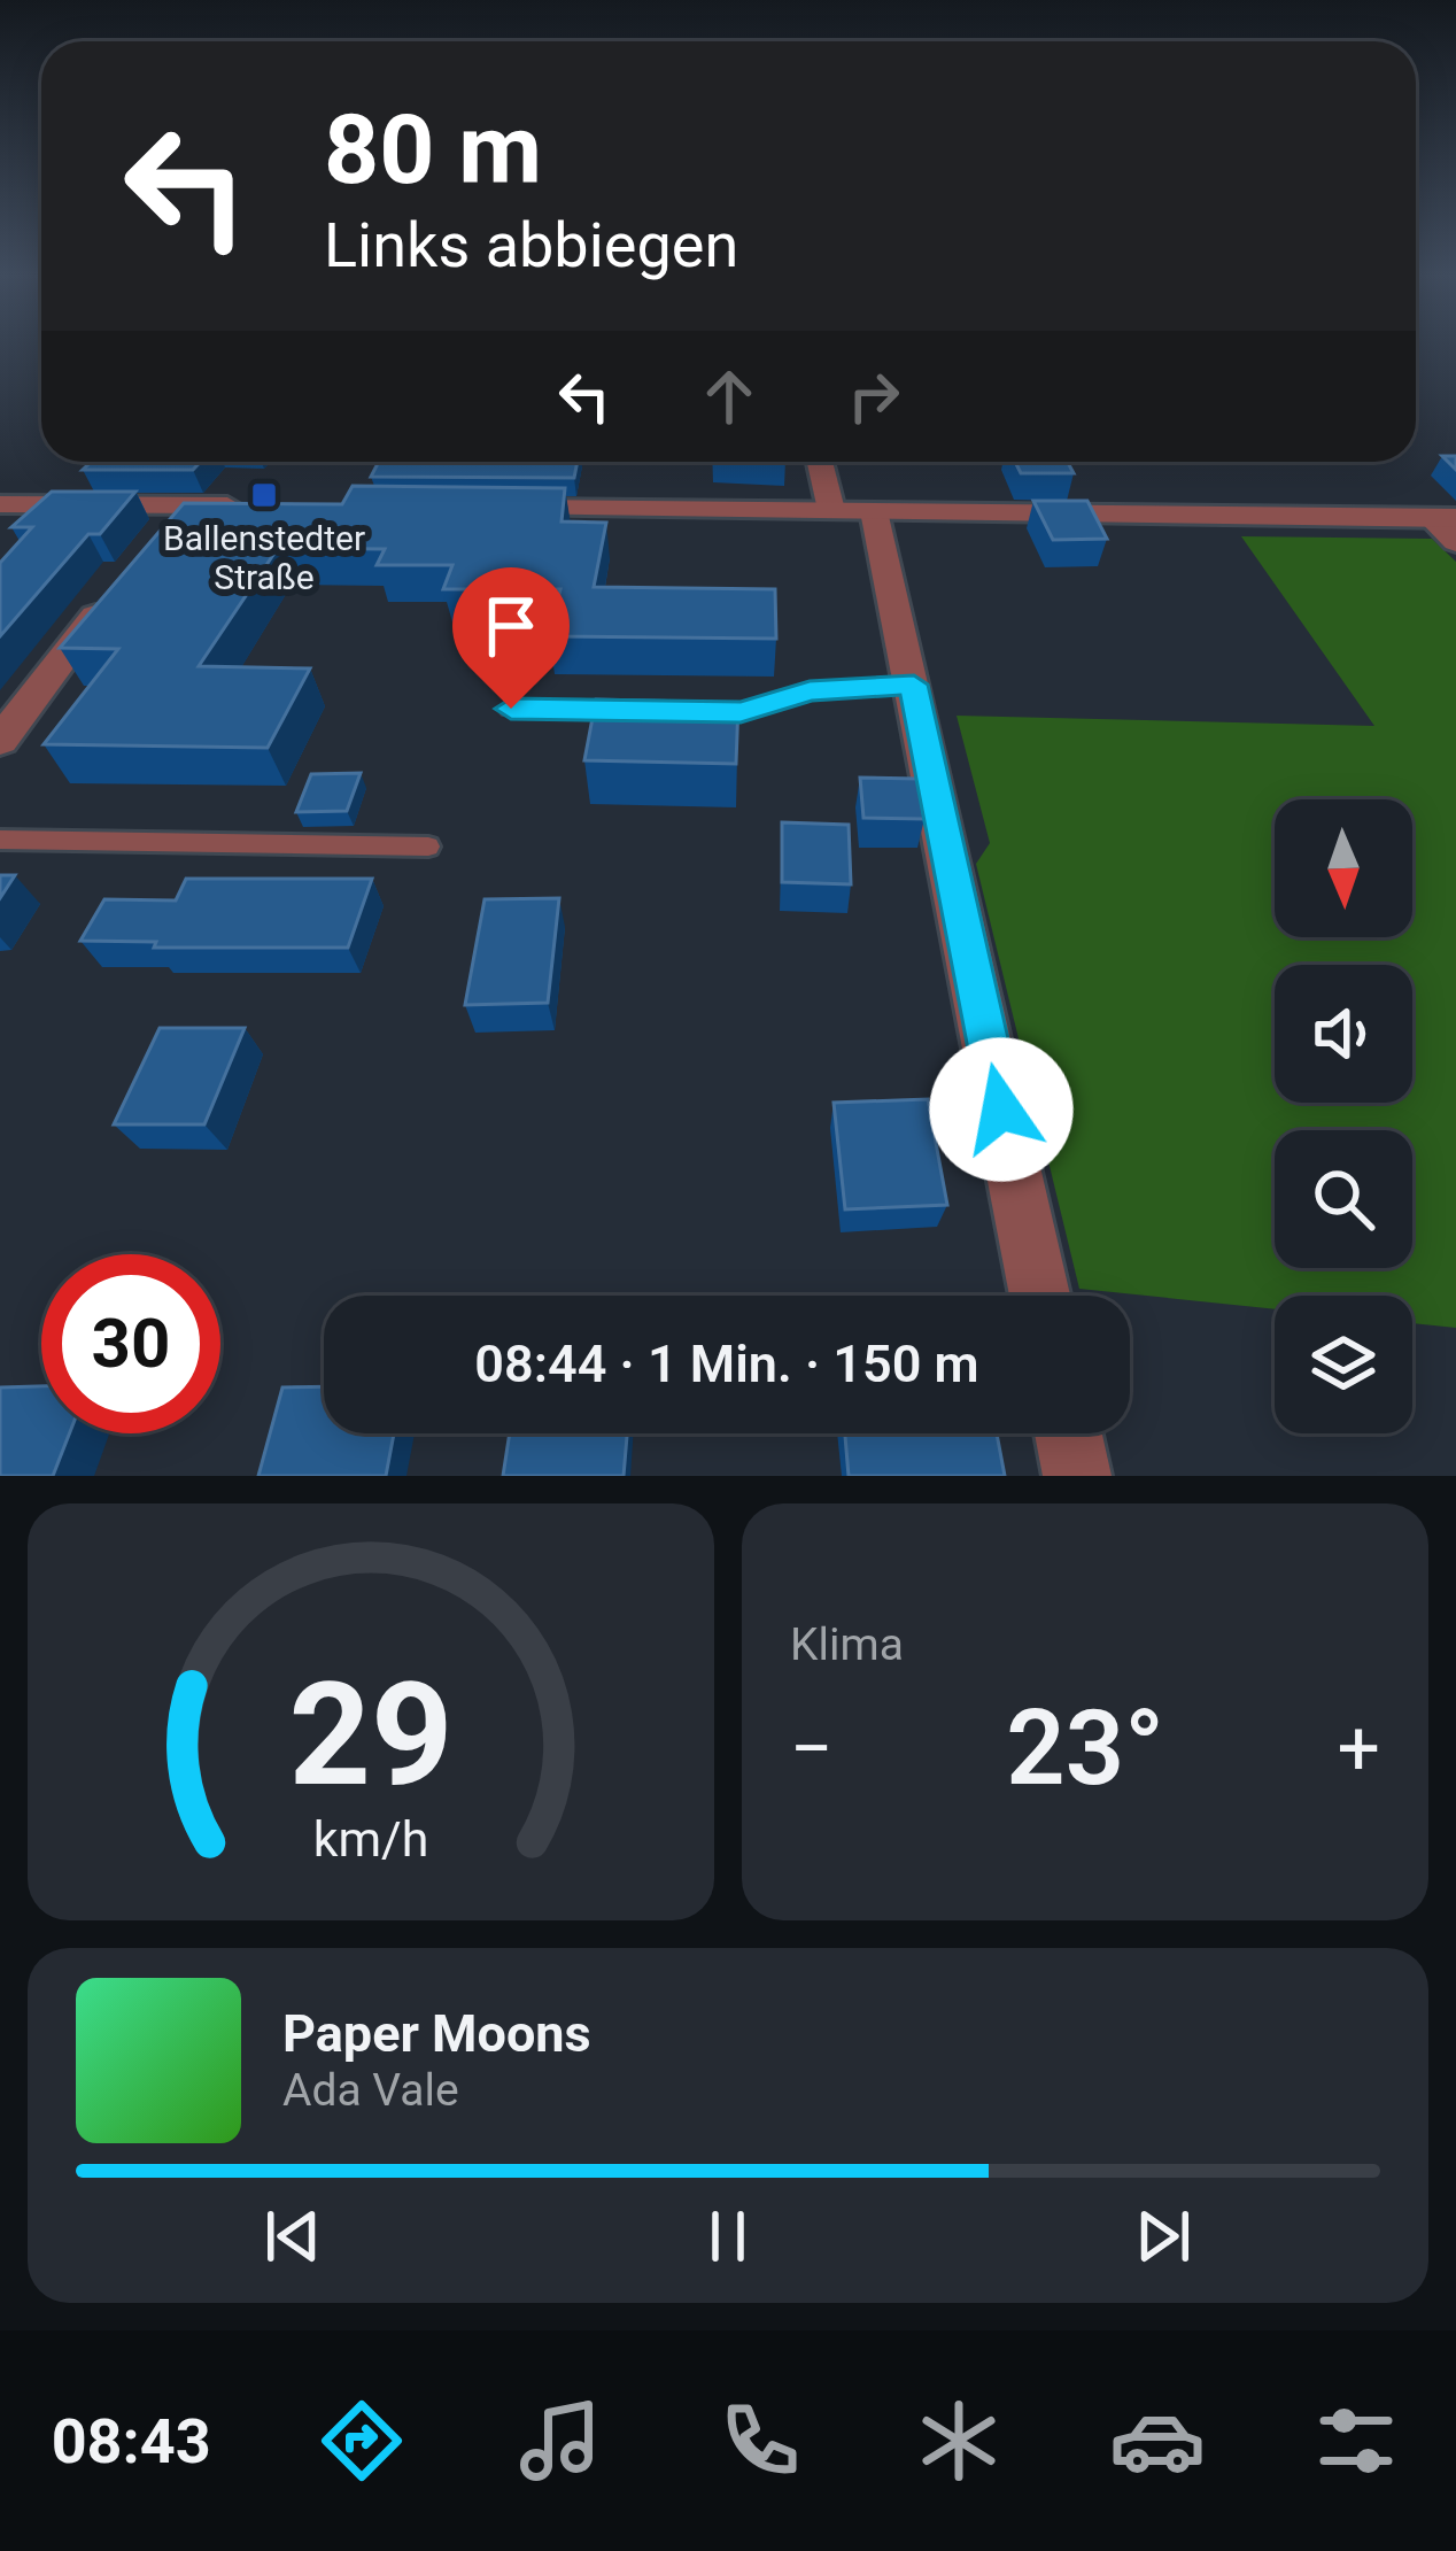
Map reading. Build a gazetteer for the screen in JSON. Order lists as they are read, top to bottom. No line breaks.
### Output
{"places":{"transit":["Ballenstedter Straße"]},"north":"bottom","page":{"turn":["80 m","Links abbiegen"],"limit":"30","trip":"08:44 · 1 Min. · 150 m","tile":"Klima","heat":["−","23°","+"],"song":["Paper Moons","Ada Vale"],"tabs":"08:43","gauge":["29","km/h"]}}
